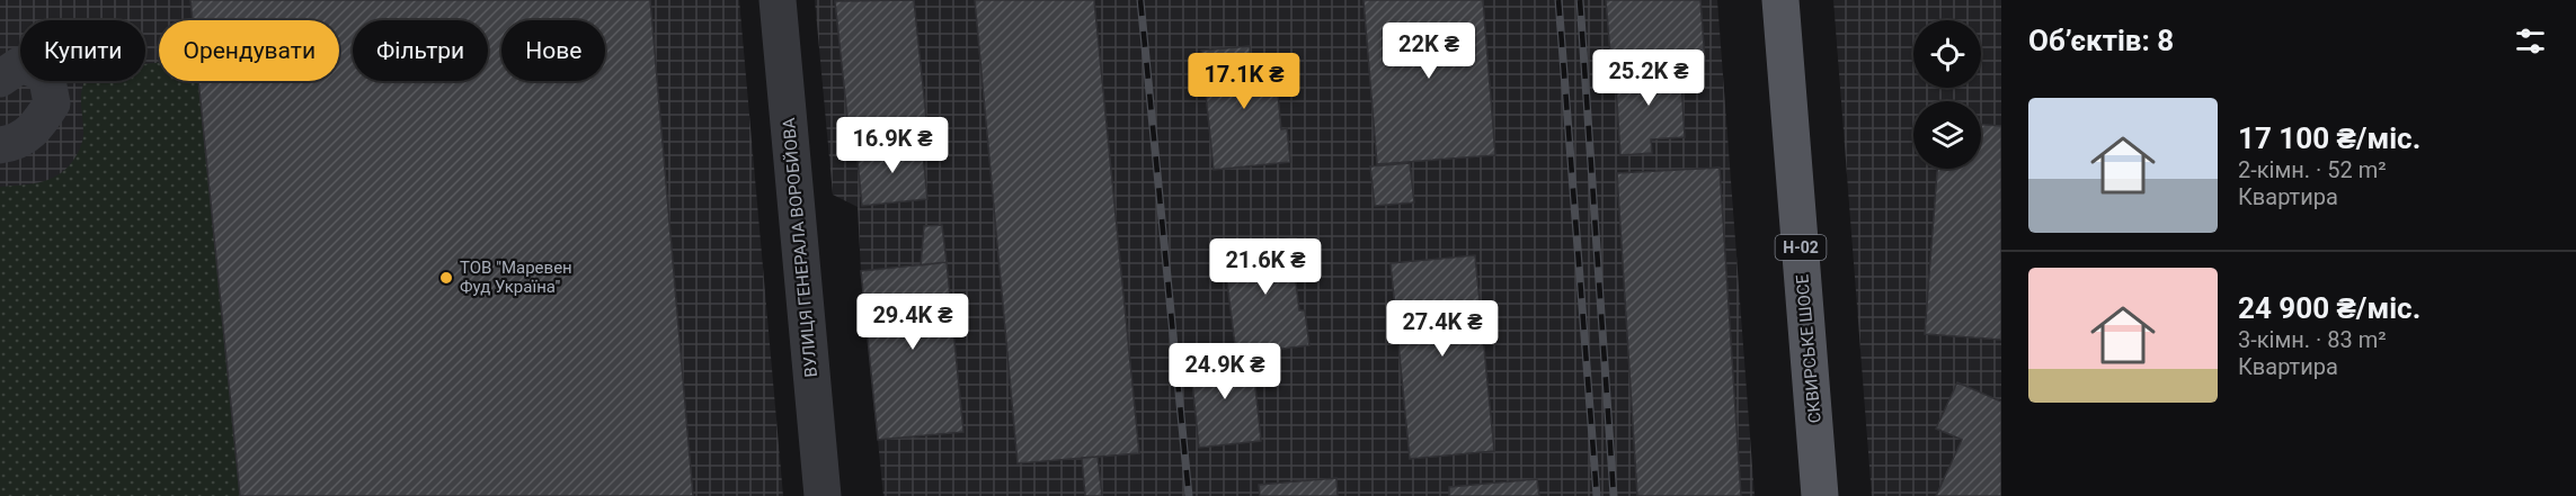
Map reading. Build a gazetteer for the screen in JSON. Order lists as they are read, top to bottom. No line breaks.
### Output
{"streets":{"main road":["Н-02","СКВИРСЬКЕ ШОСЕ"],"street":["ВУЛИЦЯ ГЕНЕРАЛА ВОРОБЙОВА"]},"places":["ТОВ \"Маревен Фуд Україна\""],"page":{"heading":"Об’єктів: 8","chip":["Купити","Орендувати","Фільтри","Нове"],"price":["22K ₴","25.2K ₴","17.1K ₴","16.9K ₴","21.6K ₴","29.4K ₴","27.4K ₴","24.9K ₴"],"list":[{"name":"17 100 ₴/міс.","note":"2-кімн. · 52 m² · Квартира"},{"name":"24 900 ₴/міс.","note":"3-кімн. · 83 m² · Квартира"}]}}
